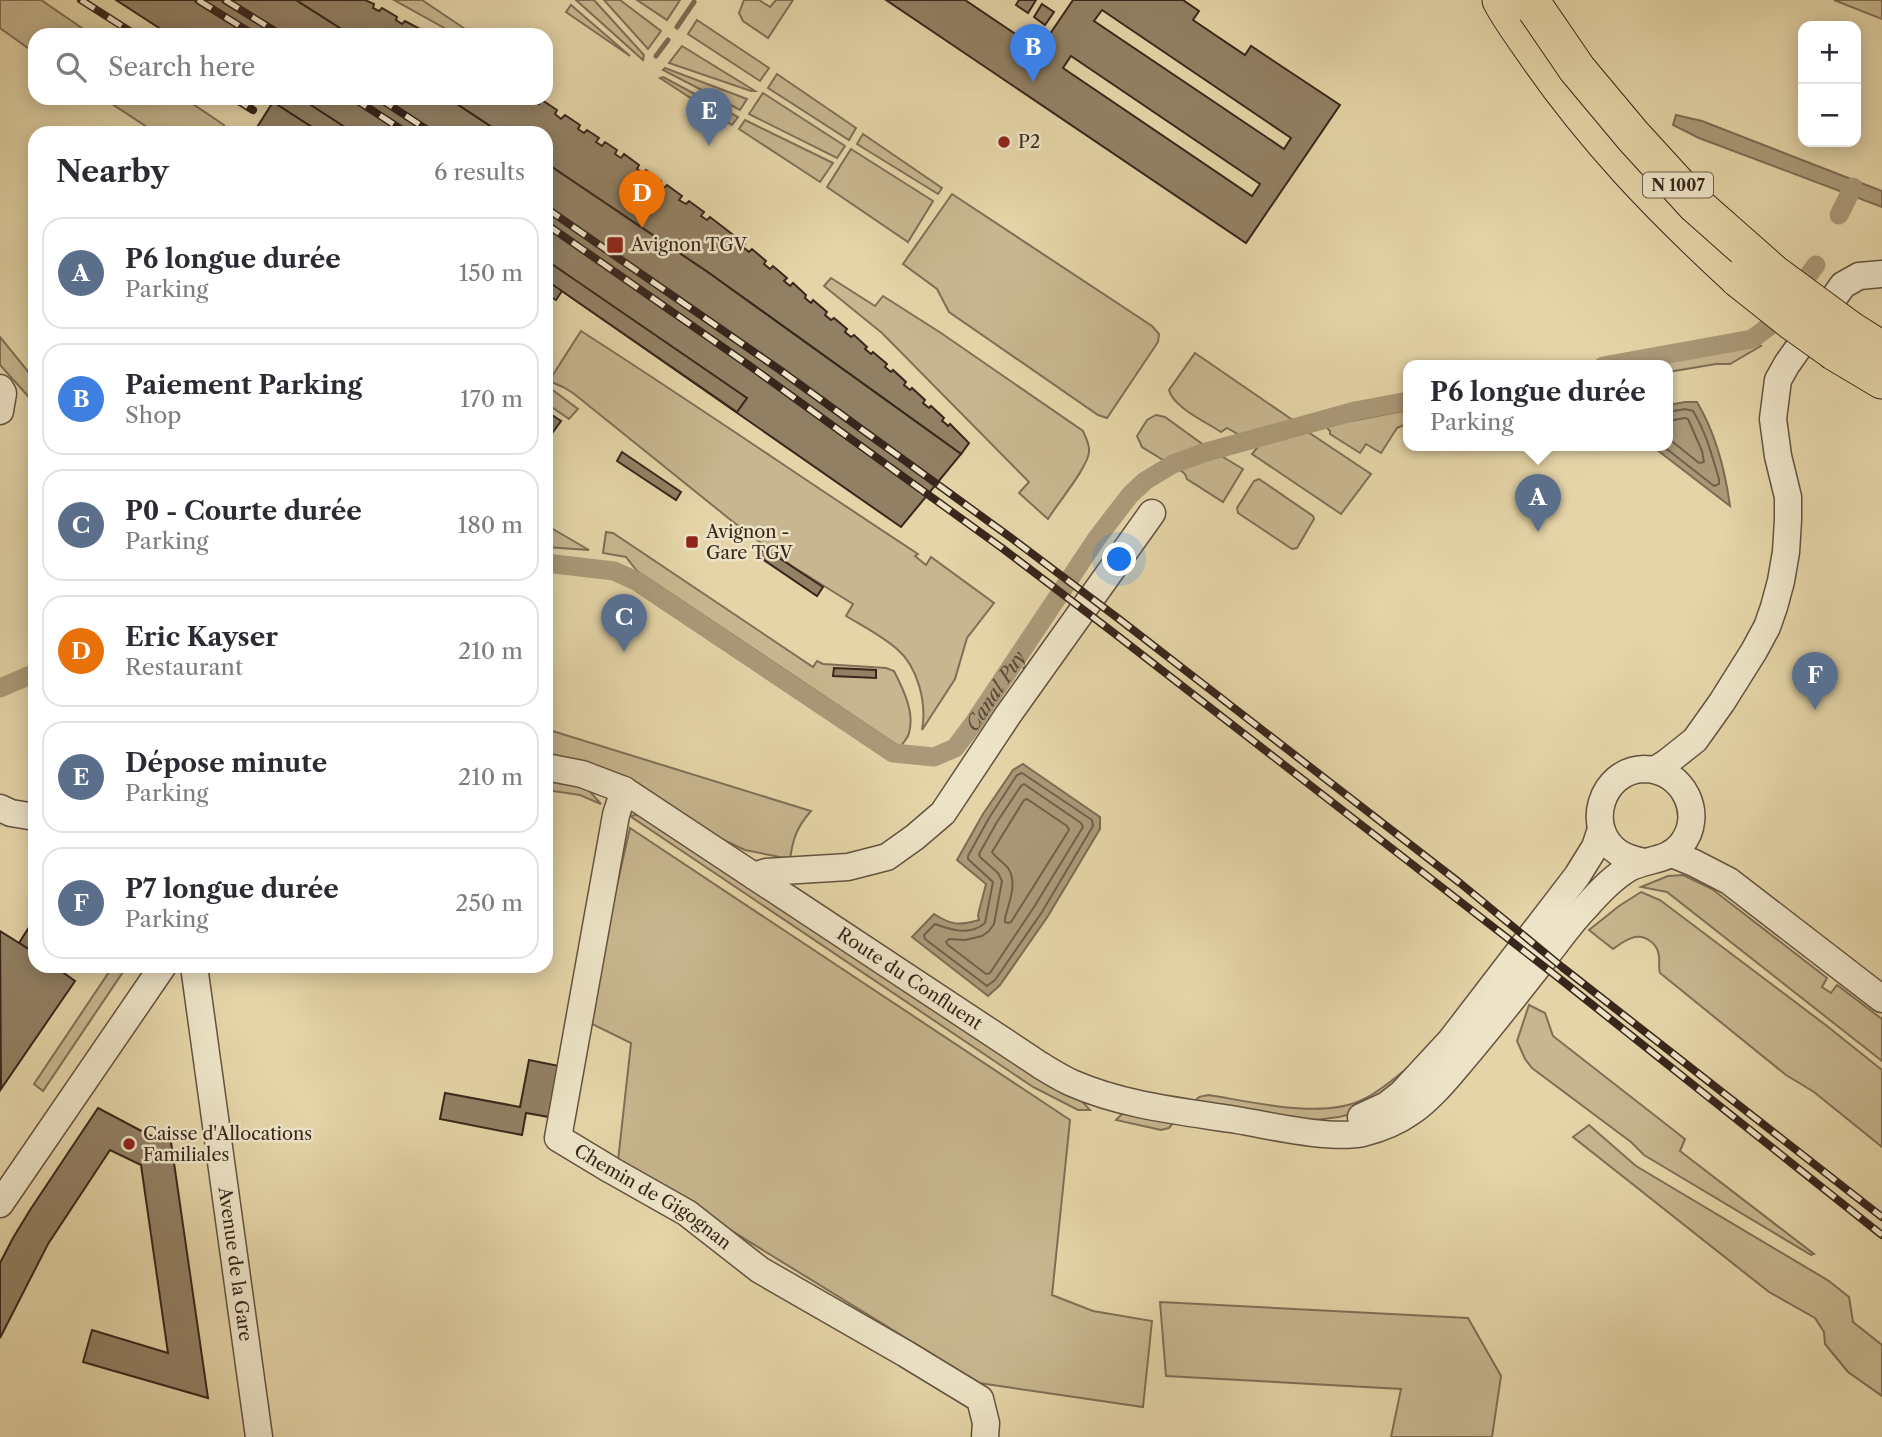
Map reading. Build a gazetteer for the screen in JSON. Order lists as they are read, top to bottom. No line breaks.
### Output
{"streets":{"highway":["N 1007"],"street":["Route du Confluent","Chemin de Gigognan","Avenue de la Gare"]},"crossings":[["Route du Confluent","Chemin de Gigognan"]],"water":["Canal Puy"],"places":{"other":["P2","Caisse d'Allocations Familiales"],"transit":["Avignon TGV","Avignon - Gare TGV"]},"page":{"map_buttons":["+","−"],"pins":["B","E","D","A","C","F"],"search":"Search here","heading":["Nearby","6 results"],"list":[{"mark":"A","name":"P6 longue durée","note":"Parking","value":"150 m"},{"mark":"B","name":"Paiement Parking","note":"Shop","value":"170 m"},{"mark":"C","name":"P0 - Courte durée","note":"Parking","value":"180 m"},{"mark":"D","name":"Eric Kayser","note":"Restaurant","value":"210 m"},{"mark":"E","name":"Dépose minute","note":"Parking","value":"210 m"},{"mark":"F","name":"P7 longue durée","note":"Parking","value":"250 m"}],"popup":["P6 longue durée","Parking"]}}
